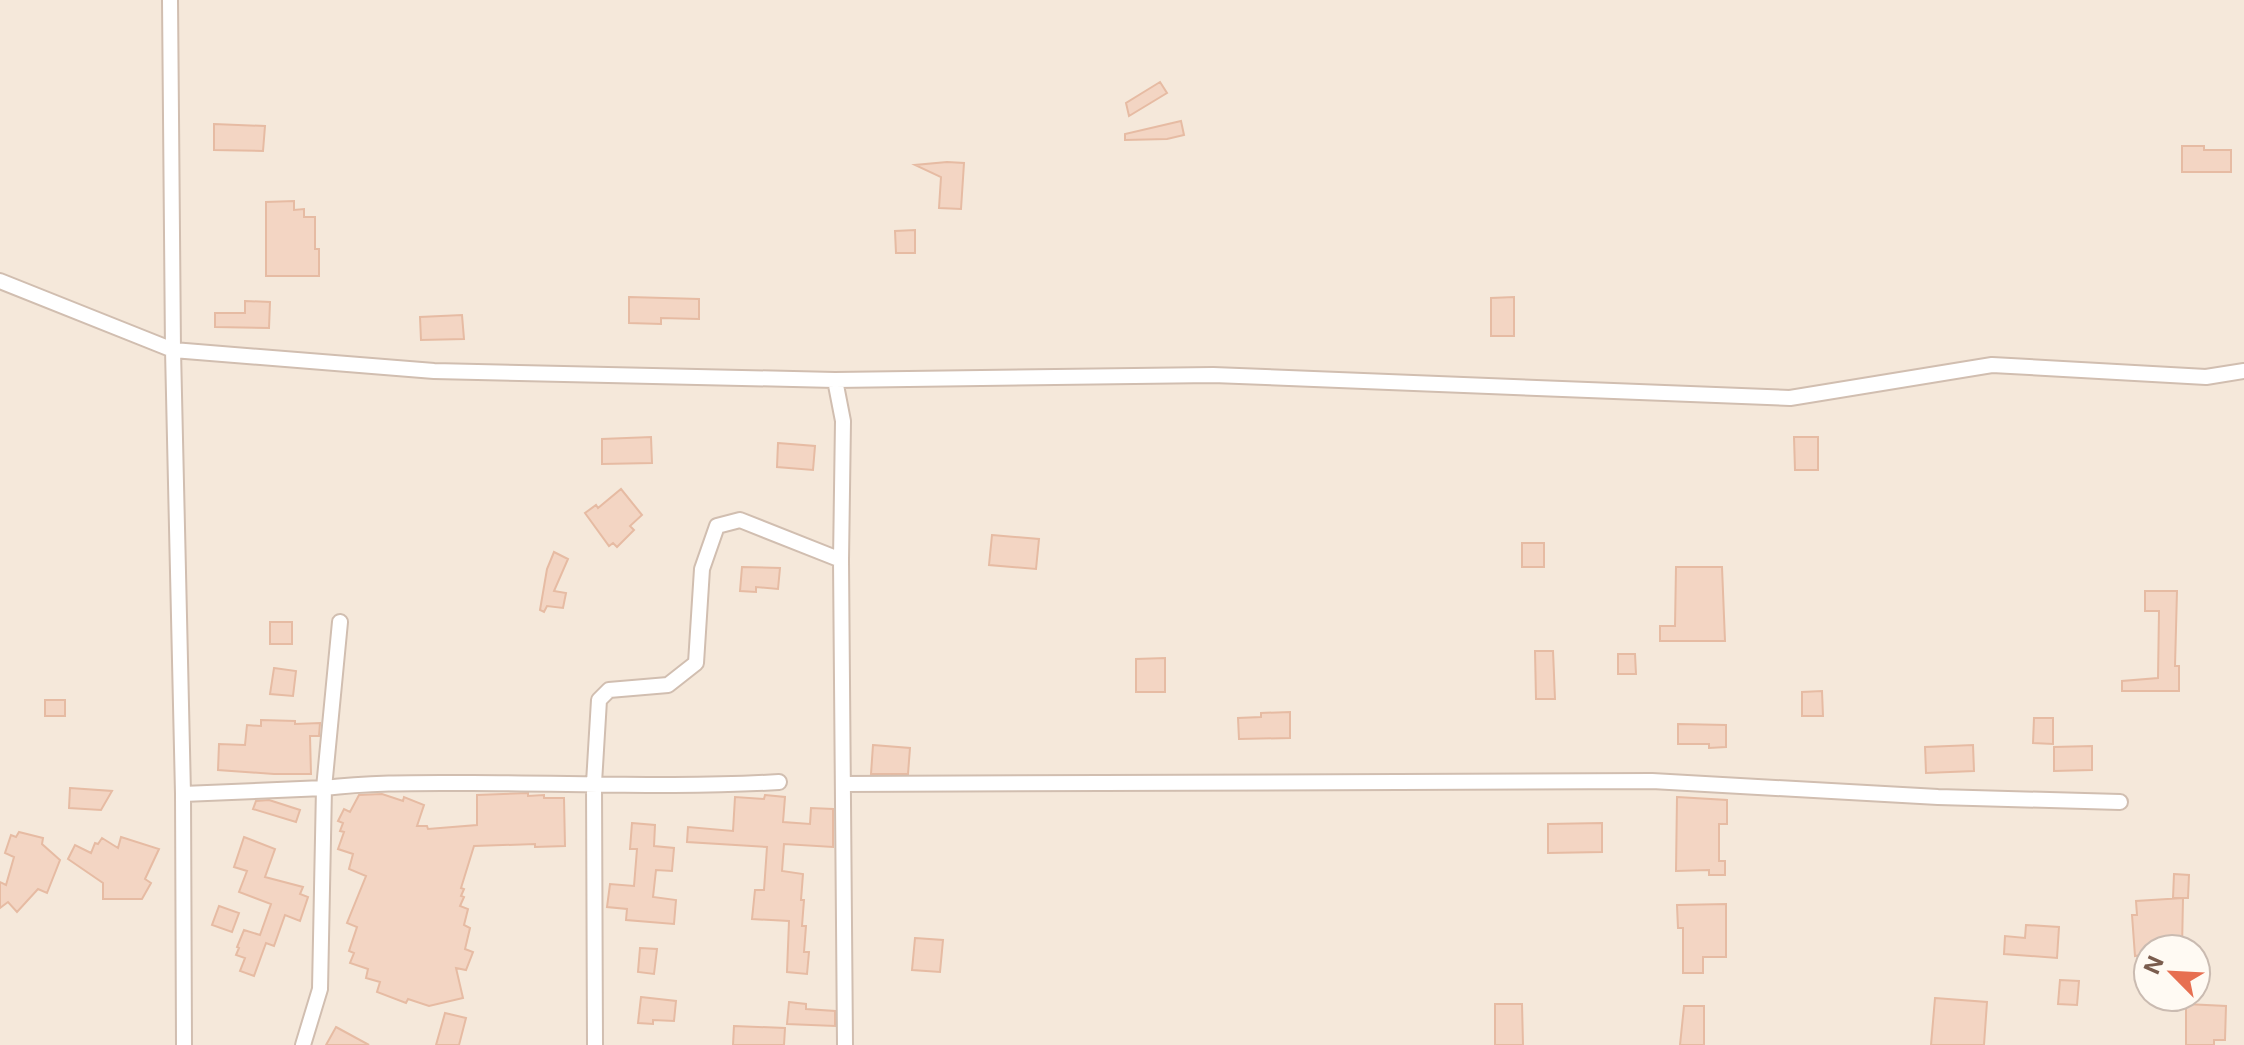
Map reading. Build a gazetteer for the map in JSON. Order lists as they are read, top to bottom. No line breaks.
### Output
{"north":"top left"}
